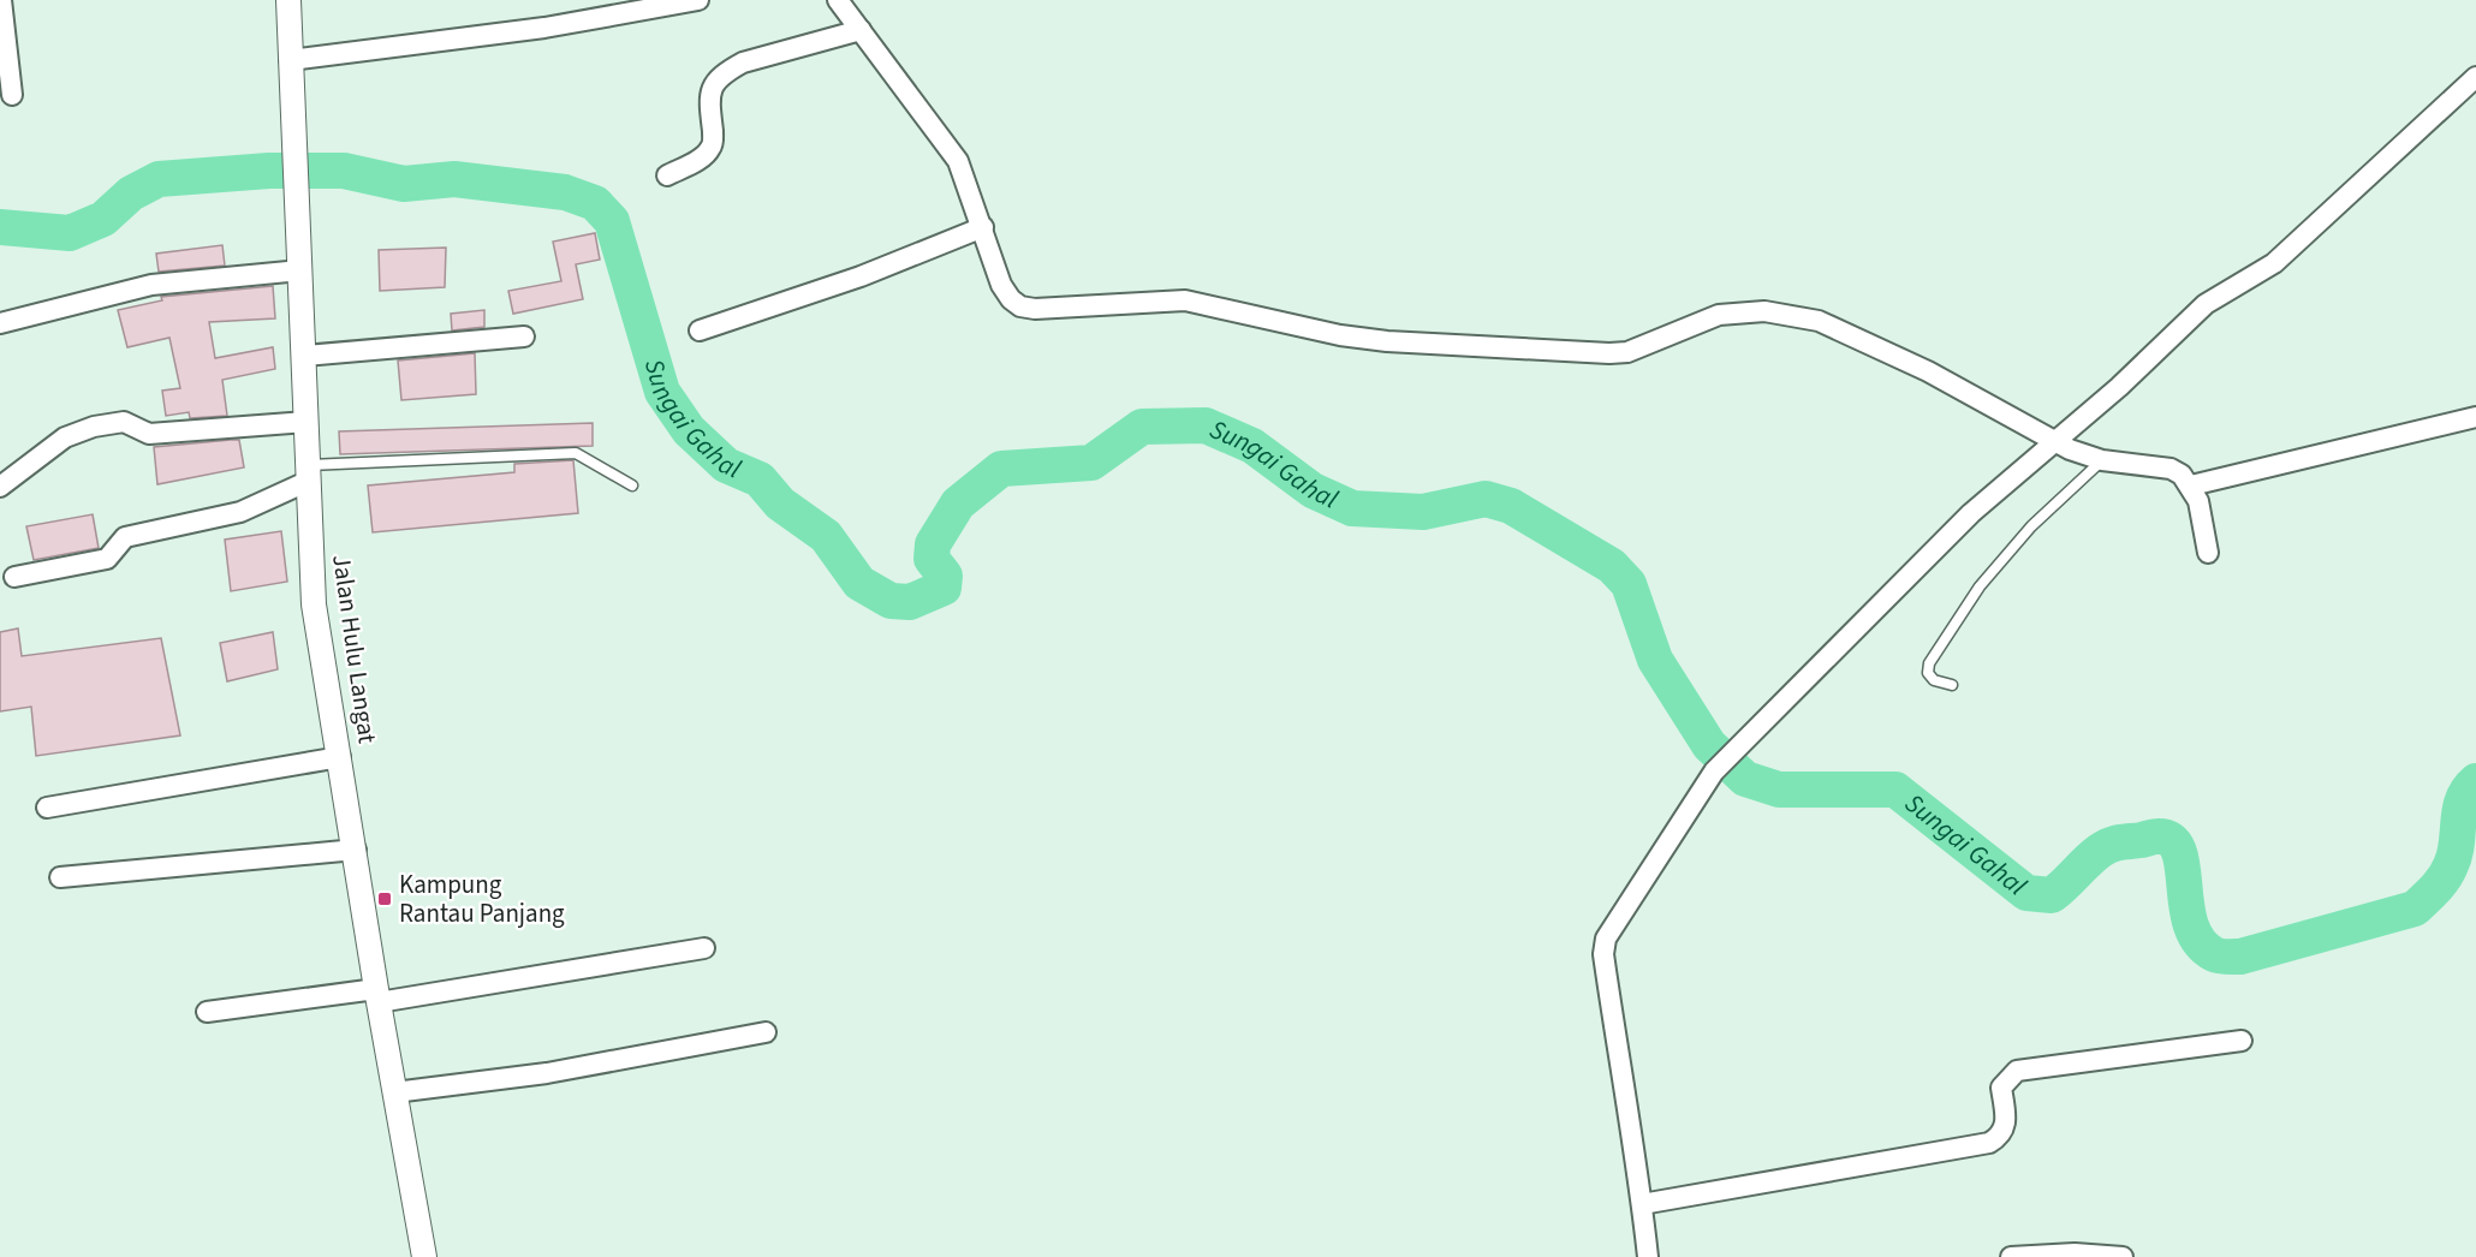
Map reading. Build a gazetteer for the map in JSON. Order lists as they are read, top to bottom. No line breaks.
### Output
{"streets":{"street":["Jalan Hulu Langat"]},"water":["Sungai Gahal"],"places":{"transit":["Kampung Rantau Panjang"]}}
